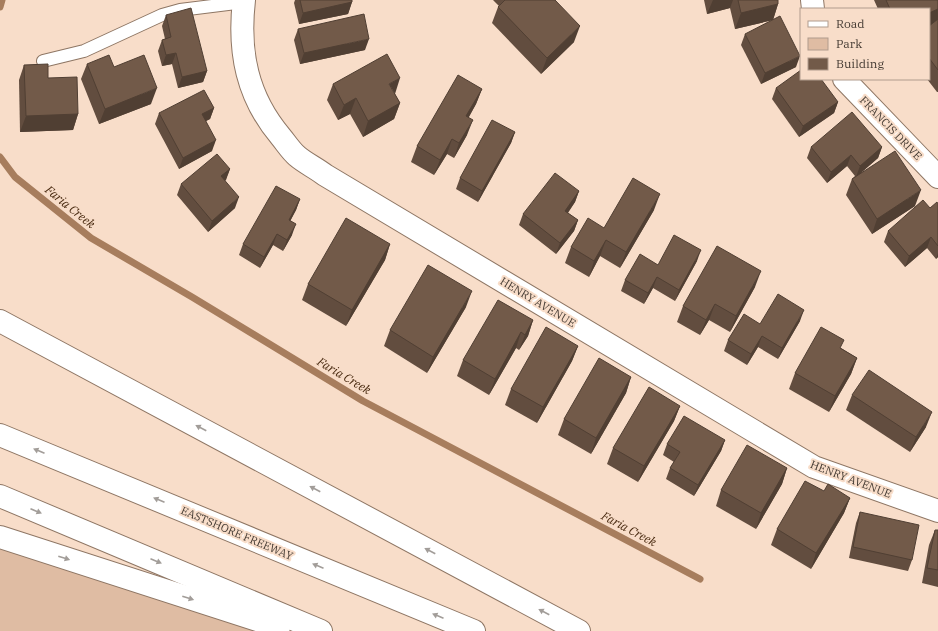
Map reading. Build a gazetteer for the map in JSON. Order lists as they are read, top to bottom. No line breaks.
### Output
{"streets":{"main road":["FRANCIS DRIVE","HENRY AVENUE","EASTSHORE FREEWAY"]},"water":["Faria Creek"],"legend":["Road","Park","Building"]}
